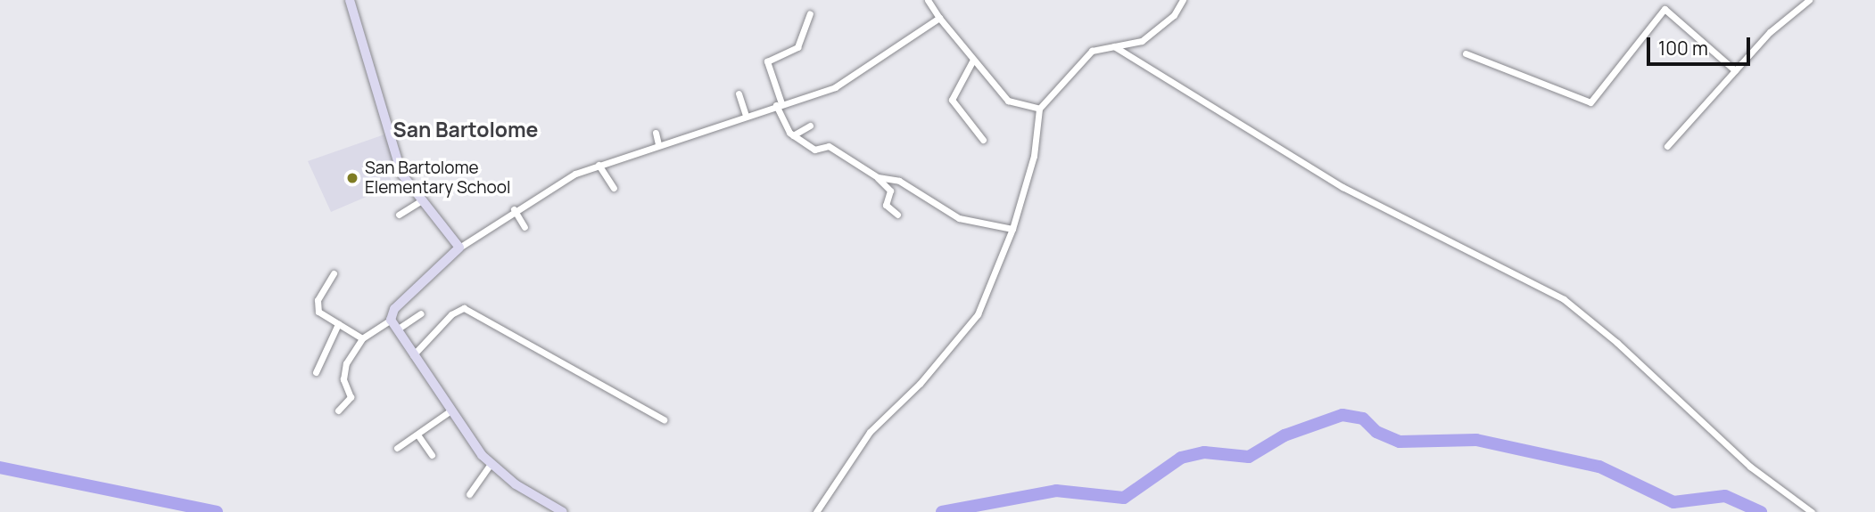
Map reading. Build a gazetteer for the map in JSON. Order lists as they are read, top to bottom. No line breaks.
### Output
{"districts":["San Bartolome"],"places":["San Bartolome Elementary School"],"scale_bar":"100 m"}
